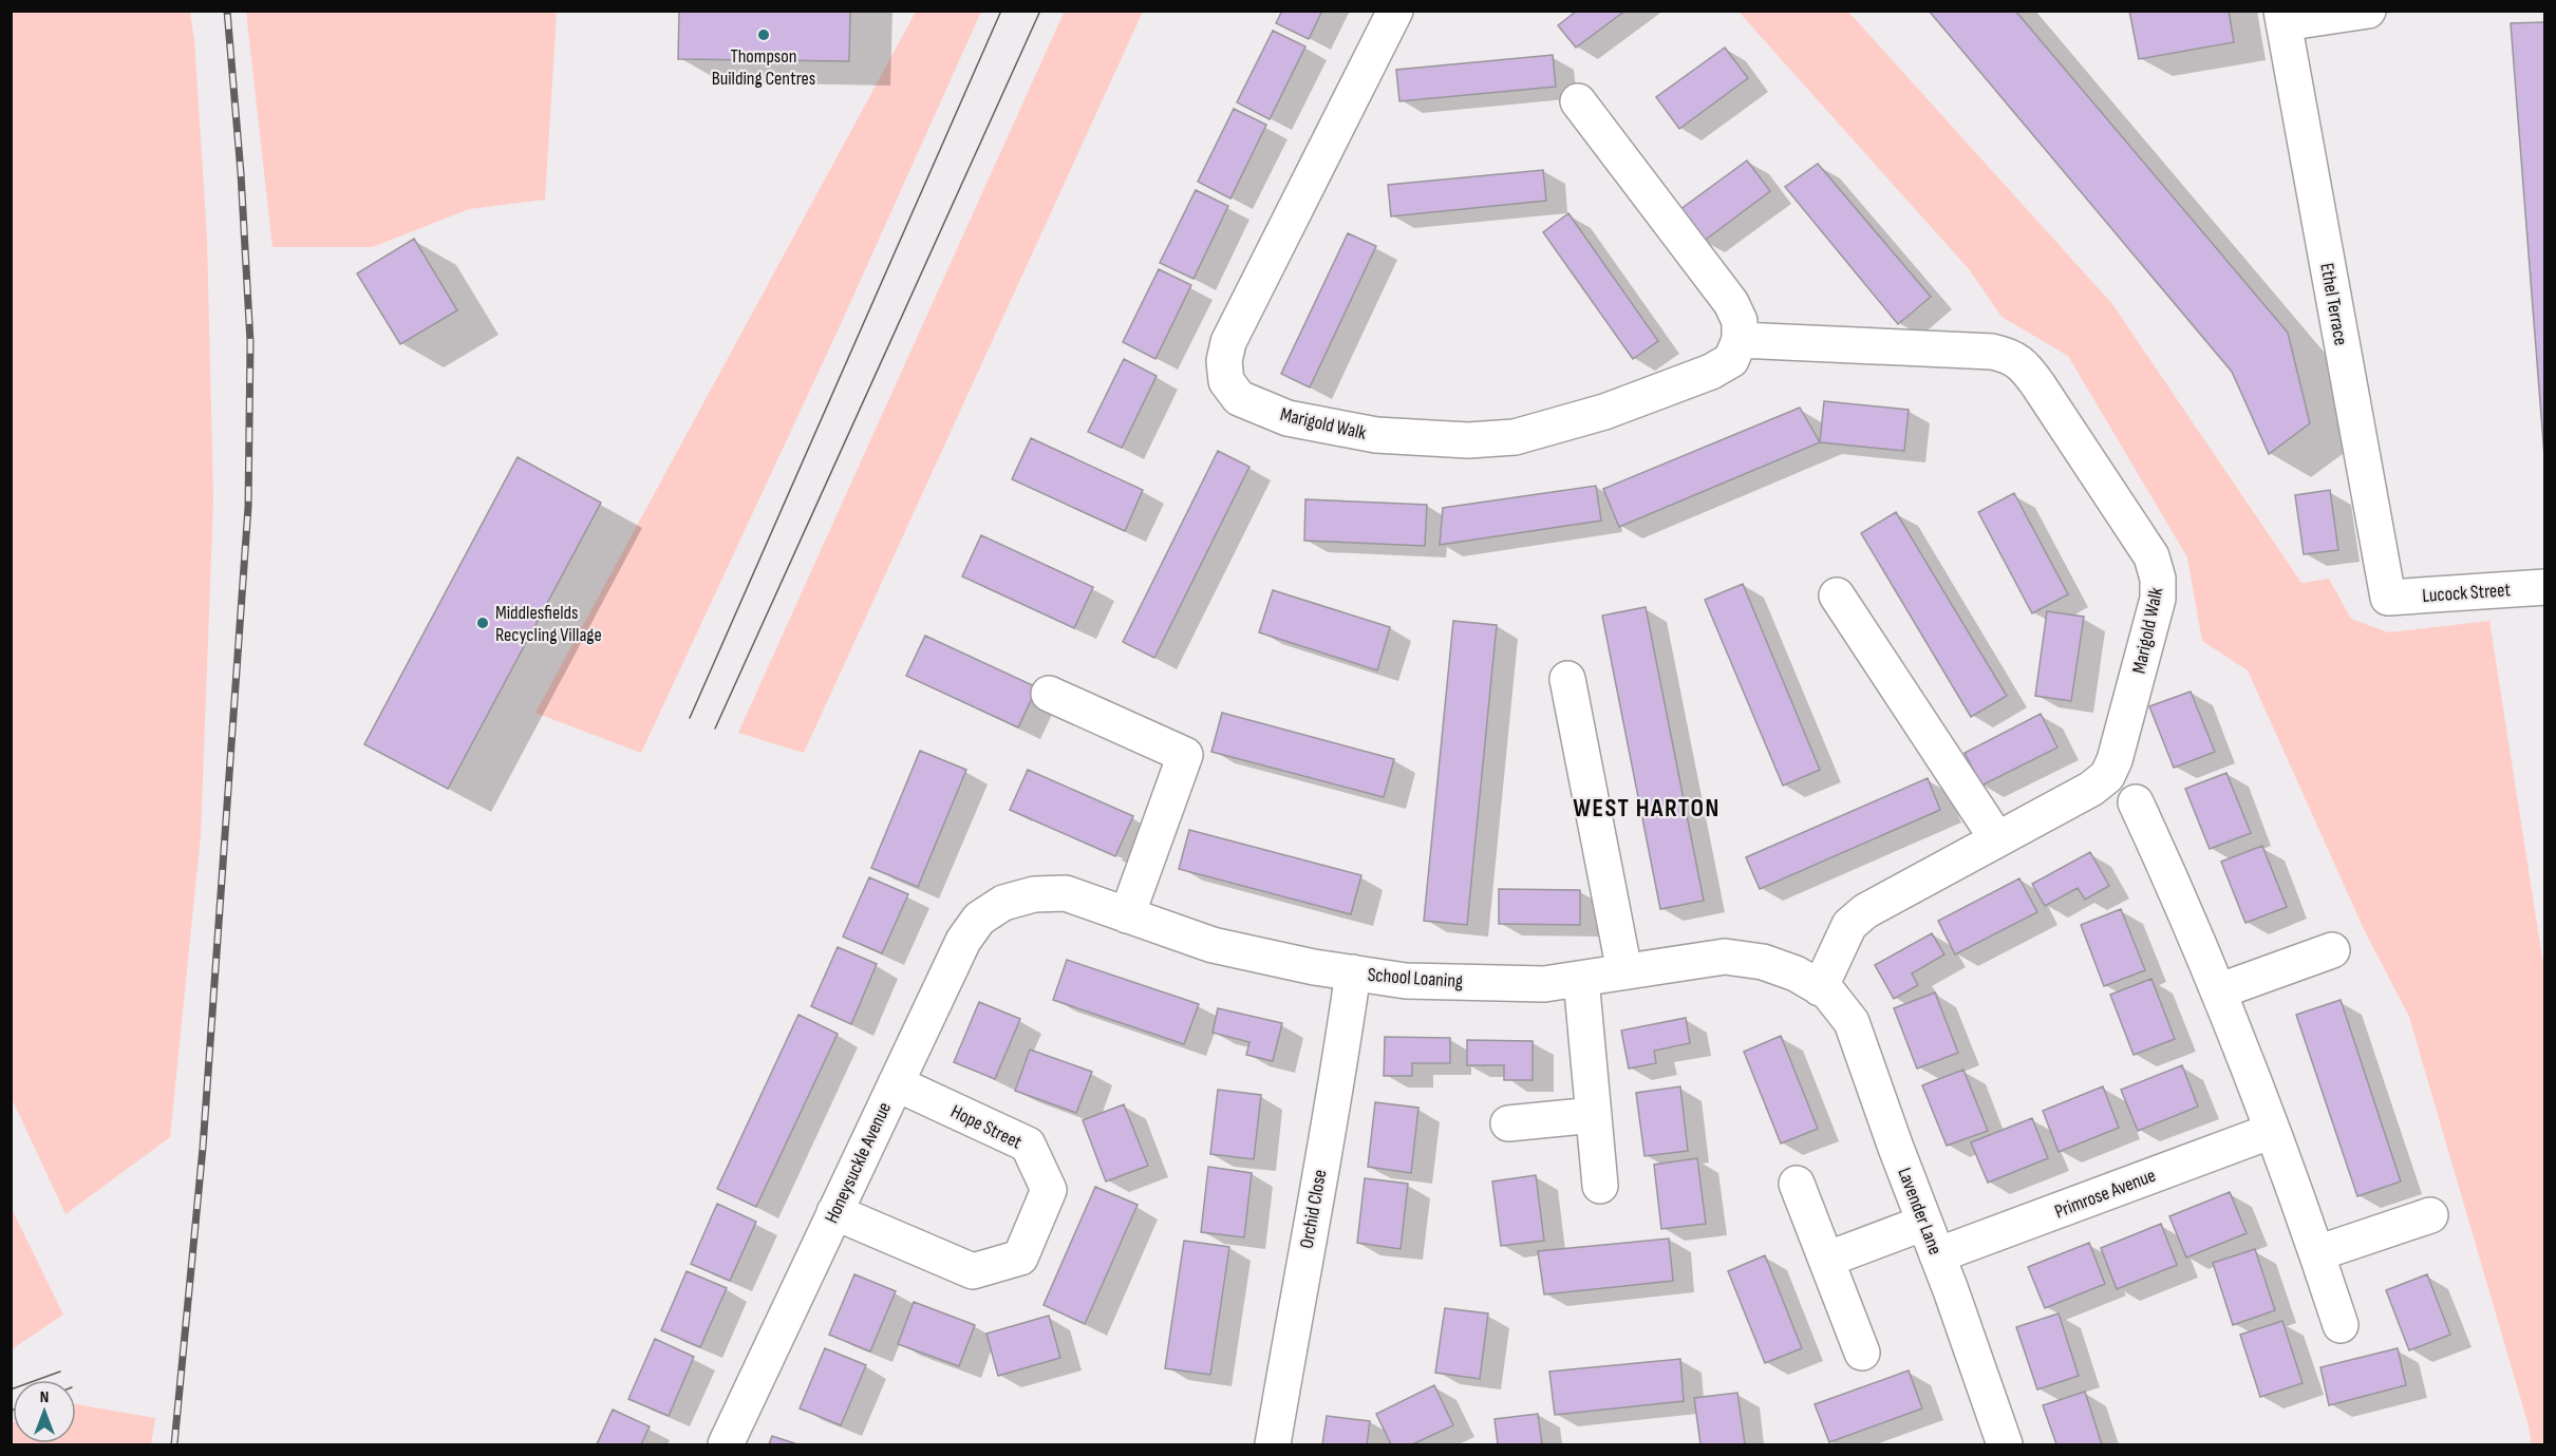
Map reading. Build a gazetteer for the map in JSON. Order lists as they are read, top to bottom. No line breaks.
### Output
{"streets":{"street":["Ethel Terrace","Marigold Walk","Lucock Street","School Loaning","Hope Street","Honeysuckle Avenue","Primrose Avenue","Orchid Close","Lavender Lane"]},"crossings":[["Ethel Terrace","Lucock Street"],["Marigold Walk","School Loaning"],["Marigold Walk","Lavender Lane"],["School Loaning","Honeysuckle Avenue"],["School Loaning","Orchid Close"],["School Loaning","Lavender Lane"],["Hope Street","Honeysuckle Avenue"],["Primrose Avenue","Lavender Lane"]],"districts":["WEST HARTON"],"places":["Thompson Building Centres","Middlesfields Recycling Village"],"north":"top"}
